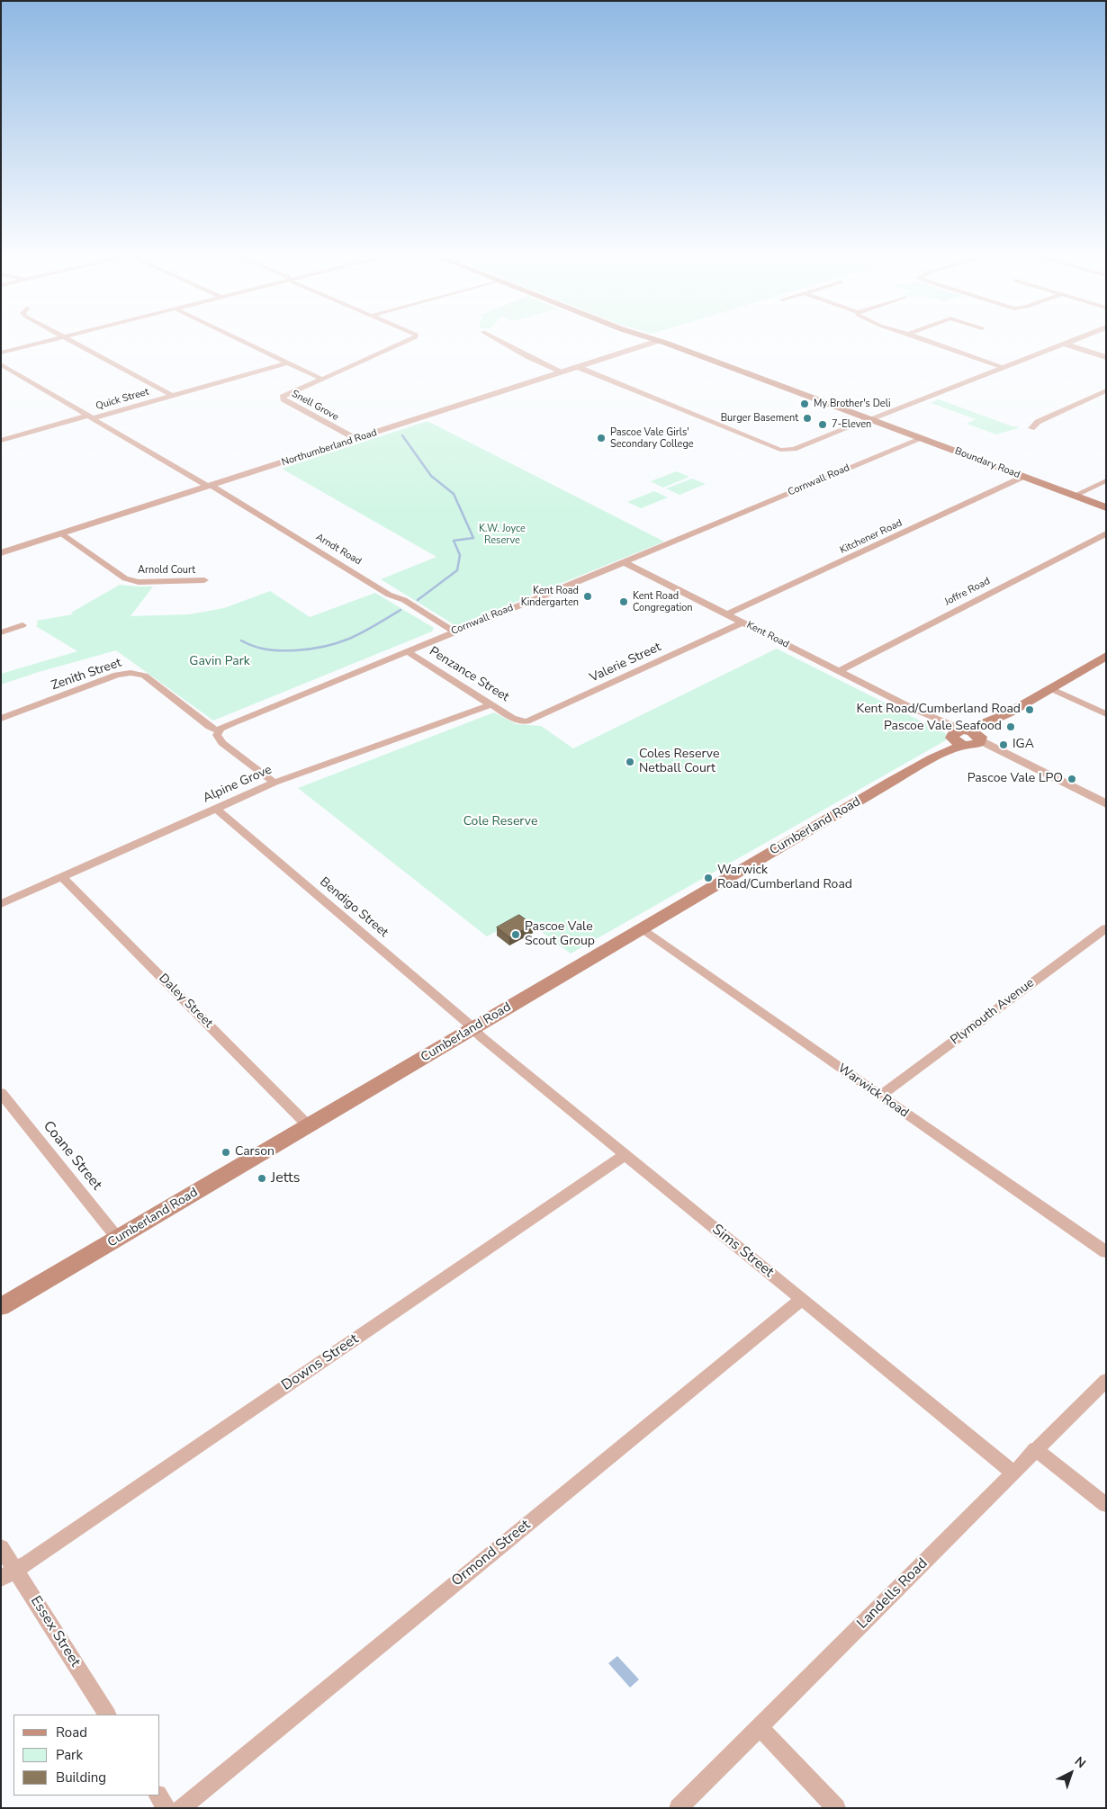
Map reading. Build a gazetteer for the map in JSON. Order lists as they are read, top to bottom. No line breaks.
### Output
{"streets":{"main road":["Boundary Road","Cumberland Road"],"street":["Quick Street","Snell Grove","Northumberland Road","Cornwall Road","Kitchener Road","Arndt Road","Arnold Court","Joffre Road","Kent Road","Valerie Street","Zenith Street","Penzance Street","Alpine Grove","Bendigo Street","Daley Street","Plymouth Avenue","Warwick Road","Coane Street","Sims Street","Downs Street","Ormond Street","Landells Road","Essex Street"]},"crossings":[["Quick Street","Arndt Road"],["Snell Grove","Northumberland Road"],["Northumberland Road","Arndt Road"],["Northumberland Road","Arnold Court"],["Boundary Road","Cornwall Road"],["Boundary Road","Kitchener Road"],["Cornwall Road","Arndt Road"],["Cornwall Road","Kent Road"],["Cornwall Road","Zenith Street"],["Cornwall Road","Penzance Street"],["Kitchener Road","Kent Road"],["Joffre Road","Kent Road"],["Kent Road","Valerie Street"],["Kent Road","Cumberland Road"],["Valerie Street","Penzance Street"],["Penzance Street","Alpine Grove"],["Alpine Grove","Bendigo Street"],["Alpine Grove","Daley Street"],["Cumberland Road","Bendigo Street"],["Cumberland Road","Daley Street"],["Cumberland Road","Warwick Road"],["Cumberland Road","Coane Street"],["Cumberland Road","Sims Street"],["Bendigo Street","Sims Street"],["Plymouth Avenue","Warwick Road"],["Sims Street","Downs Street"],["Sims Street","Ormond Street"],["Sims Street","Landells Road"],["Downs Street","Essex Street"]],"parks":["K.W. Joyce Reserve","Gavin Park","Cole Reserve"],"places":["My Brother's Deli","Burger Basement","7-Eleven","Pascoe Vale Girls' Secondary College","Kent Road Kindergarten","Kent Road Congregation","Kent Road/Cumberland Road","Pascoe Vale Seafood","IGA","Coles Reserve Netball Court","Pascoe Vale LPO","Warwick Road/Cumberland Road","Pascoe Vale Scout Group","Carson","Jetts"],"legend":["Road","Park","Building"],"north":"top right"}
